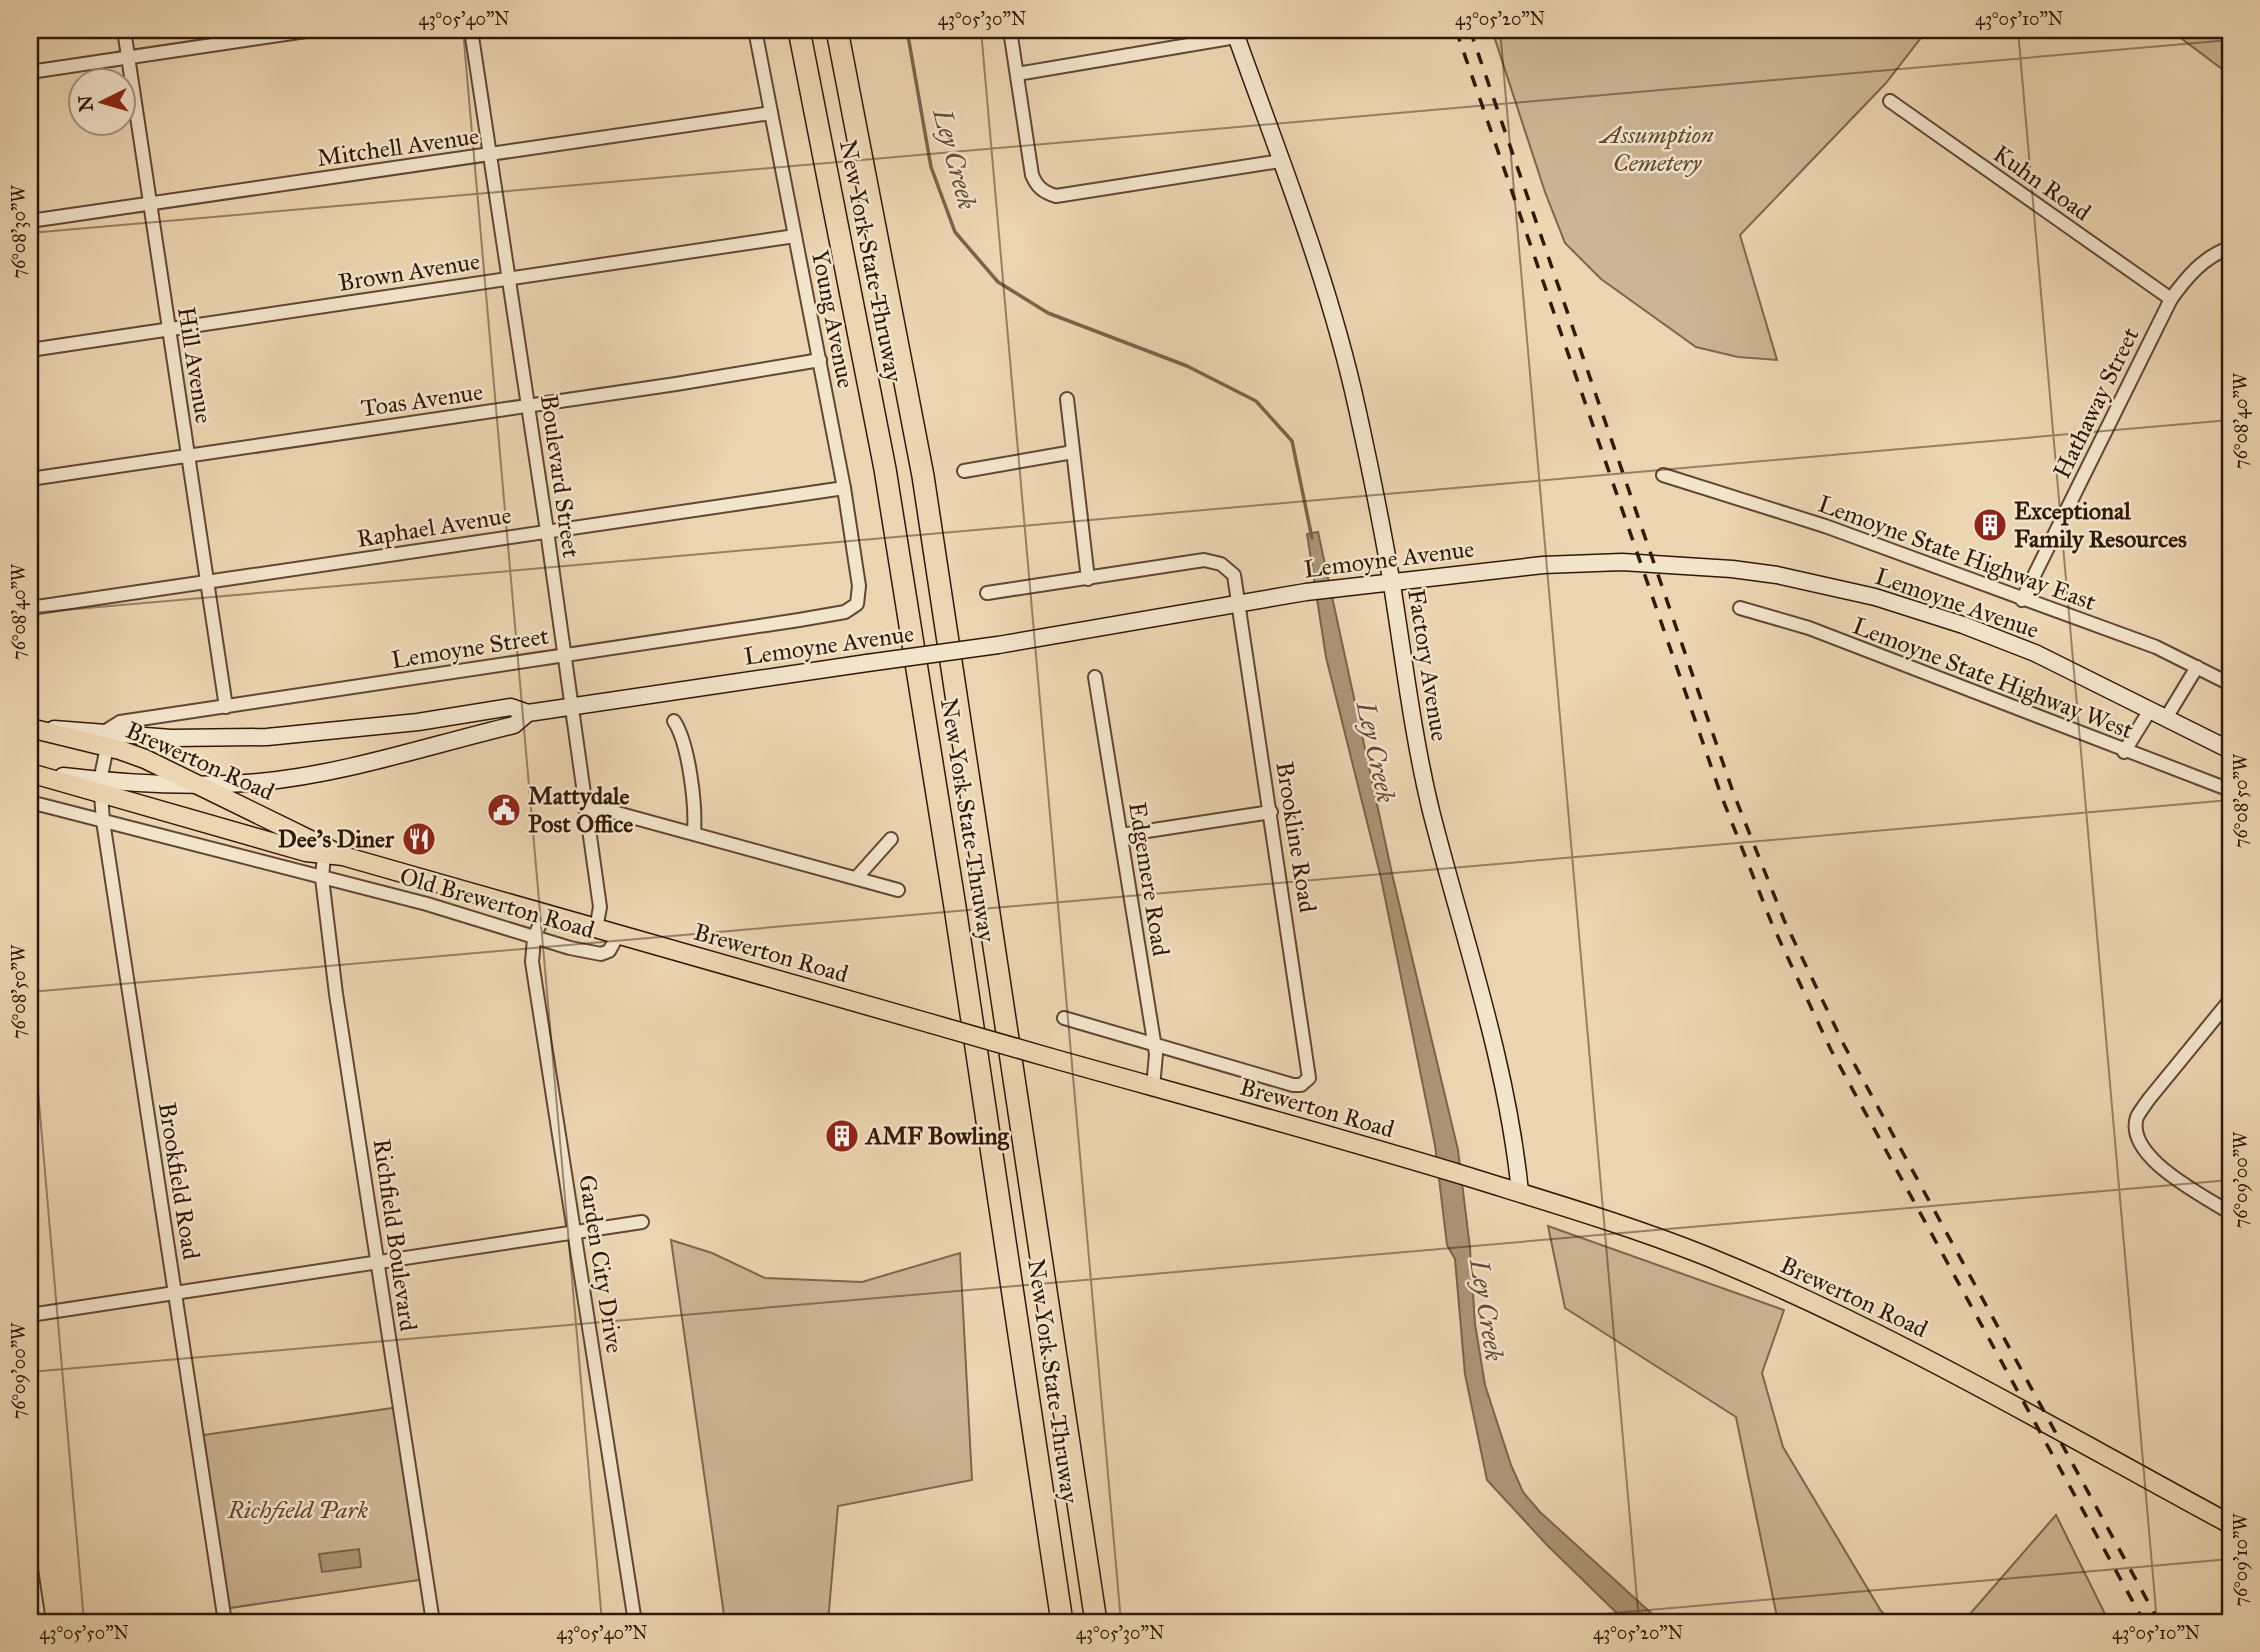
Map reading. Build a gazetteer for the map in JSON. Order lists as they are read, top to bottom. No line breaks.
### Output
{"streets":{"highway":["New York State Thruway"],"main road":["Brewerton Road"],"street":["Mitchell Avenue","Kuhn Road","Brown Avenue","Young Avenue","Hill Avenue","Toas Avenue","Hathaway Street","Boulevard Street","Raphael Avenue","Lemoyne State Highway East","Lemoyne Avenue","Lemoyne Street","Factory Avenue","Lemoyne State Highway West","Brookline Road","Edgemere Road","Old Brewerton Road","Brookfield Road","Richfield Boulevard","Garden City Drive"]},"crossings":[["Mitchell Avenue","Young Avenue"],["Mitchell Avenue","Hill Avenue"],["Mitchell Avenue","Boulevard Street"],["Kuhn Road","Hathaway Street"],["Brown Avenue","Young Avenue"],["Brown Avenue","Hill Avenue"],["Brown Avenue","Boulevard Street"],["Young Avenue","Toas Avenue"],["Young Avenue","Raphael Avenue"],["Young Avenue","Lemoyne Street"],["Hill Avenue","Toas Avenue"],["Hill Avenue","Raphael Avenue"],["Hill Avenue","Lemoyne Street"],["Toas Avenue","Boulevard Street"],["Hathaway Street","Lemoyne State Highway East"],["Boulevard Street","Raphael Avenue"],["Boulevard Street","Lemoyne Avenue"],["Boulevard Street","Lemoyne Street"],["Boulevard Street","Brewerton Road"],["Lemoyne Avenue","Lemoyne Street"],["Lemoyne Avenue","Factory Avenue"],["Lemoyne Avenue","Brewerton Road"],["Lemoyne Avenue","Brookline Road"],["Lemoyne Avenue","Brookfield Road"],["Lemoyne Street","Brewerton Road"],["Lemoyne Street","Brookfield Road"],["Factory Avenue","Brewerton Road"],["Brewerton Road","Edgemere Road"],["Brewerton Road","Old Brewerton Road"],["Brewerton Road","Brookfield Road"],["Brewerton Road","Richfield Boulevard"],["Brewerton Road","Garden City Drive"],["Brookline Road","Edgemere Road"],["Old Brewerton Road","Brookfield Road"],["Old Brewerton Road","Richfield Boulevard"],["Old Brewerton Road","Garden City Drive"]],"water":["Ley Creek"],"parks":["Assumption Cemetery","Richfield Park"],"places":{"building":["Exceptional Family Resources","AMF Bowling"],"public building":["Mattydale Post Office"],"restaurant":["Dee's Diner"]},"north":"left","coordinates":["43°05'40\"N","43°05'30\"N","43°05'20\"N","43°05'10\"N","76°08'30\"W","76°08'40\"W","76°08'50\"W","76°09'00\"W","76°09'10\"W","43°05'50\"N"]}
